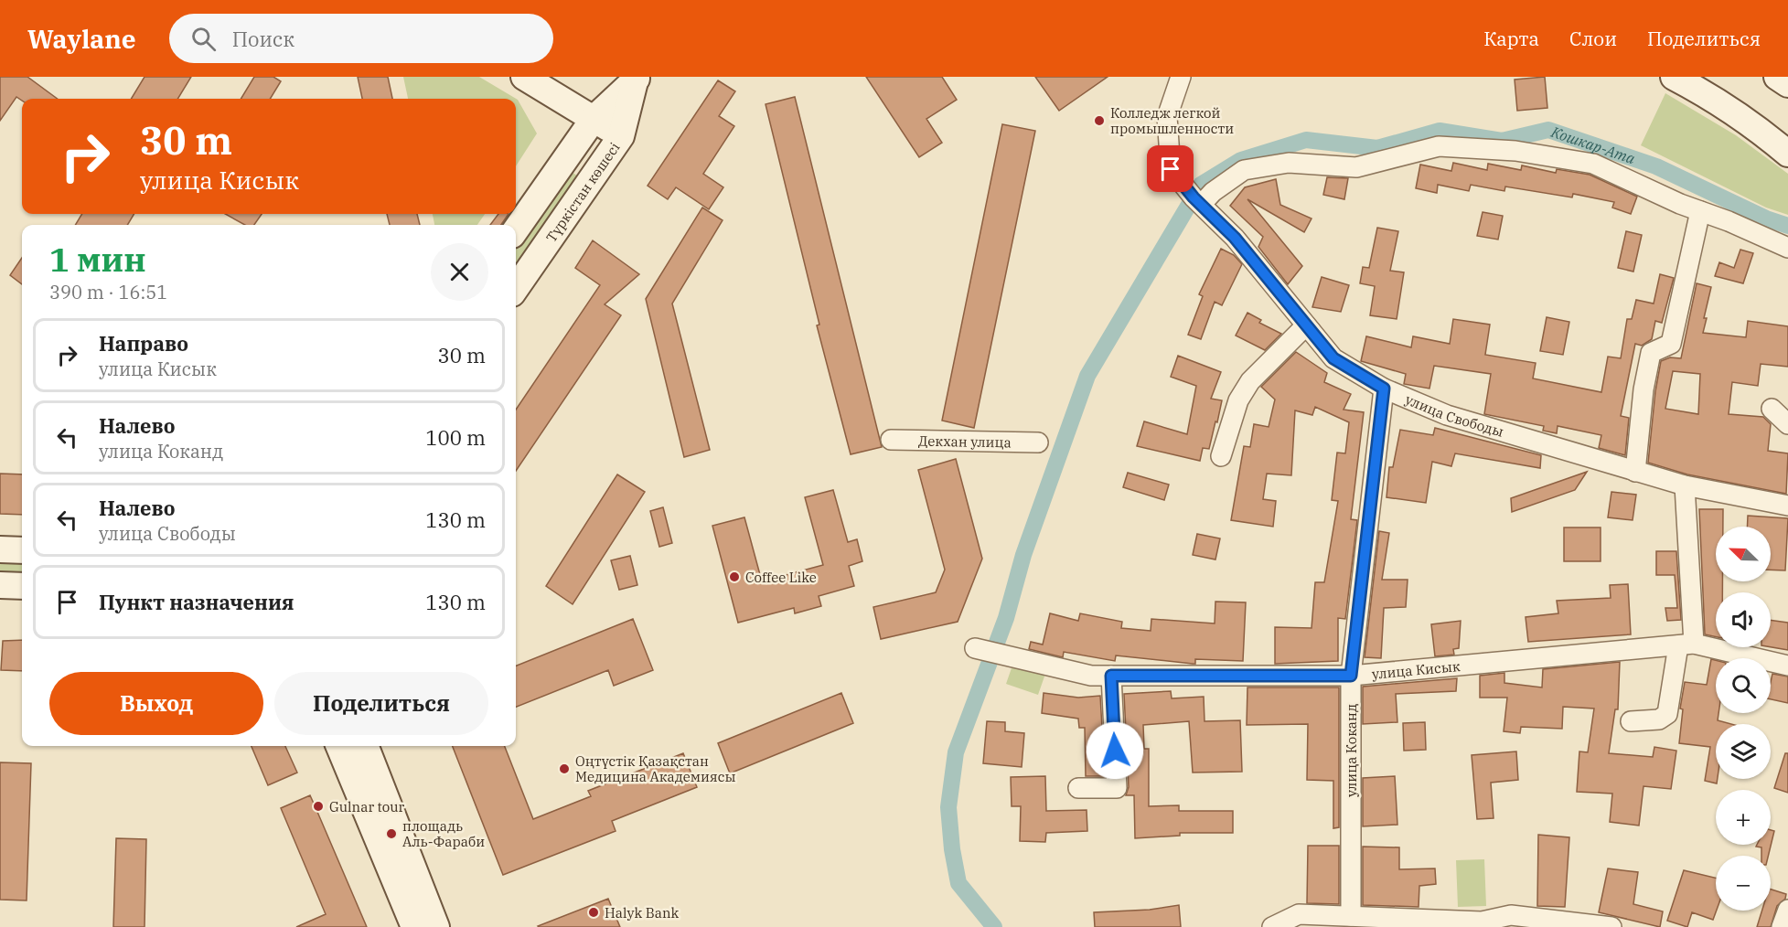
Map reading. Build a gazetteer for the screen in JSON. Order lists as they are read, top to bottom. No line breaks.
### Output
{"streets":{"main road":["Түркістан көшесі"],"street":["улица Свободы","Декхан улица","улица Кисык","улица Коканд"]},"crossings":[["улица Свободы","улица Коканд"],["улица Кисык","улица Коканд"]],"water":["Кошкар-Ата"],"places":["Колледж легкой промышленности","Coffee Like","Оңтүстік Қазақстан Медицина Академиясы","Gulnar tour","площадь Аль-Фараби","Halyk Bank"],"north":"top left","page":{"header":"Waylane","search":"Поиск","nav":["Карта","Слои","Поделиться"],"turn":["30 m","улица Кисык"],"heading":["1 мин","390 m · 16:51"],"list":[{"name":"Направо","note":"улица Кисык","value":"30 m"},{"name":"Налево","note":"улица Коканд","value":"100 m"},{"name":"Налево","note":"улица Свободы","value":"130 m"},{"name":"Пункт назначения","value":"130 m"}],"map_buttons":["+","−"],"buttons":["Выход","Поделиться"]}}
